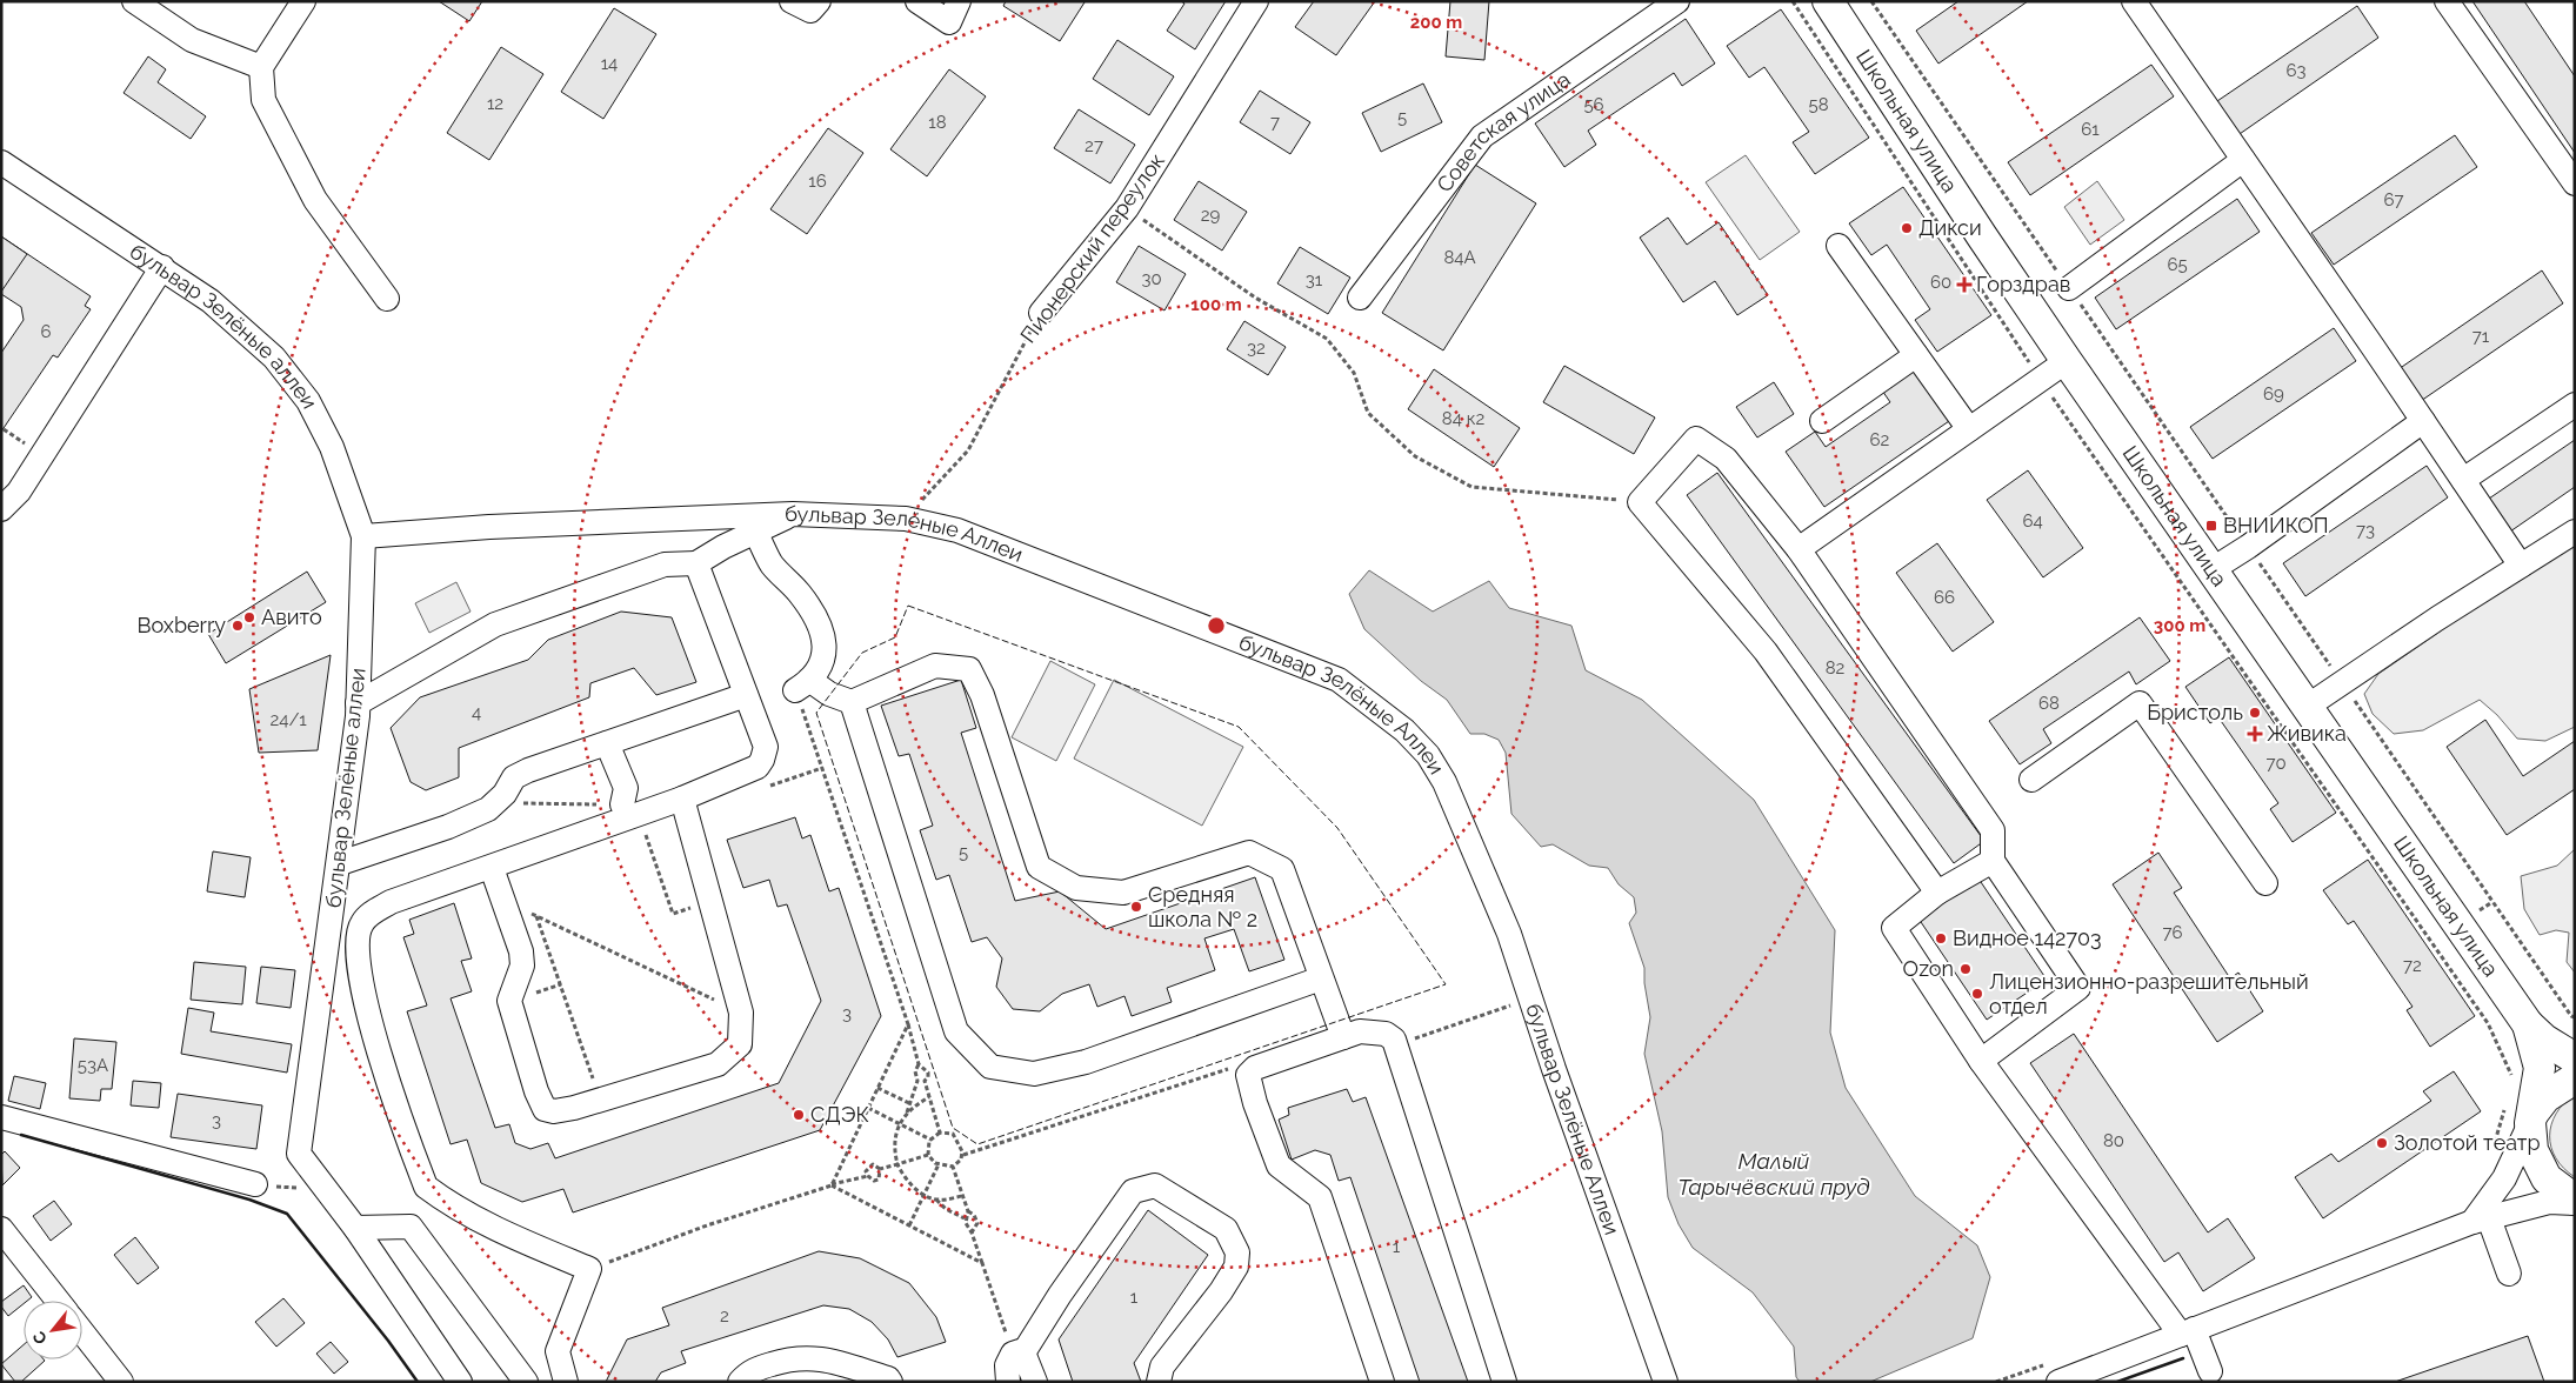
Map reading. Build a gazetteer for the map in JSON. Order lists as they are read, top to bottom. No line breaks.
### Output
{"streets":{"main road":["Школьная улица"],"street":["Советская улица","Пионерский переулок","бульвар Зелёные аллеи","бульвар Зелёные Аллеи"]},"crossings":[["Пионерский переулок","бульвар Зелёные Аллеи"],["бульвар Зелёные аллеи","бульвар Зелёные Аллеи"]],"water":["Малый Тарычёвский пруд"],"places":{"other":["Дикси","Авито","Boxberry","Бристоль","Средняя школа № 2","Видное 142703","Ozon","Лицензионно-разрешительный отдел","СДЭК","Золотой театр"],"health":["Горздрав","Живика"],"transit":["ВНИИКОП"]},"house_numbers":["14","63","12","56","58","5","18","7","61","27","16","67","29","84А","65","30","31","60","6","71","32","69","84 к2","62","64","73","66","82","68","4","24/1","70","5","76","72","3","53А","3","80","1","1","2"],"north":"bottom left","rings":["200 m","100 m","300 m"]}
